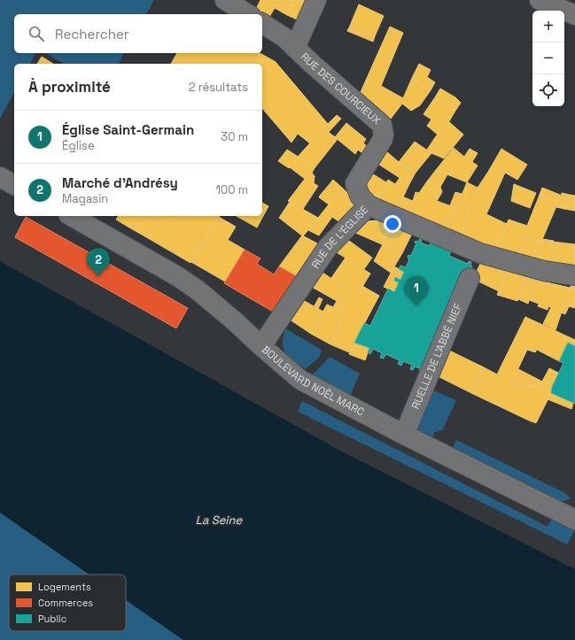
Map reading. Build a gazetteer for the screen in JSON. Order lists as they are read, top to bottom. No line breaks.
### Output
{"streets":{"street":["RUE DES COURCIEUX","RUE DE L'ÉGLISE","RUELLE DE L'ABBÉ NIEF","BOULEVARD NOËL MARC"]},"crossings":[["RUE DES COURCIEUX","RUE DE L'ÉGLISE"],["RUE DE L'ÉGLISE","BOULEVARD NOËL MARC"],["RUELLE DE L'ABBÉ NIEF","BOULEVARD NOËL MARC"]],"water":["La Seine"],"legend":["Logements","Commerces","Public"],"page":{"map_buttons":["+","−"],"search":"Rechercher","heading":["À proximité","2 résultats"],"list":[{"mark":"1","name":"Église Saint-Germain","note":"Église","value":"30 m"},{"mark":"2","name":"Marché d'Andrésy","note":"Magasin","value":"100 m"}],"pins":["2","1"]}}
